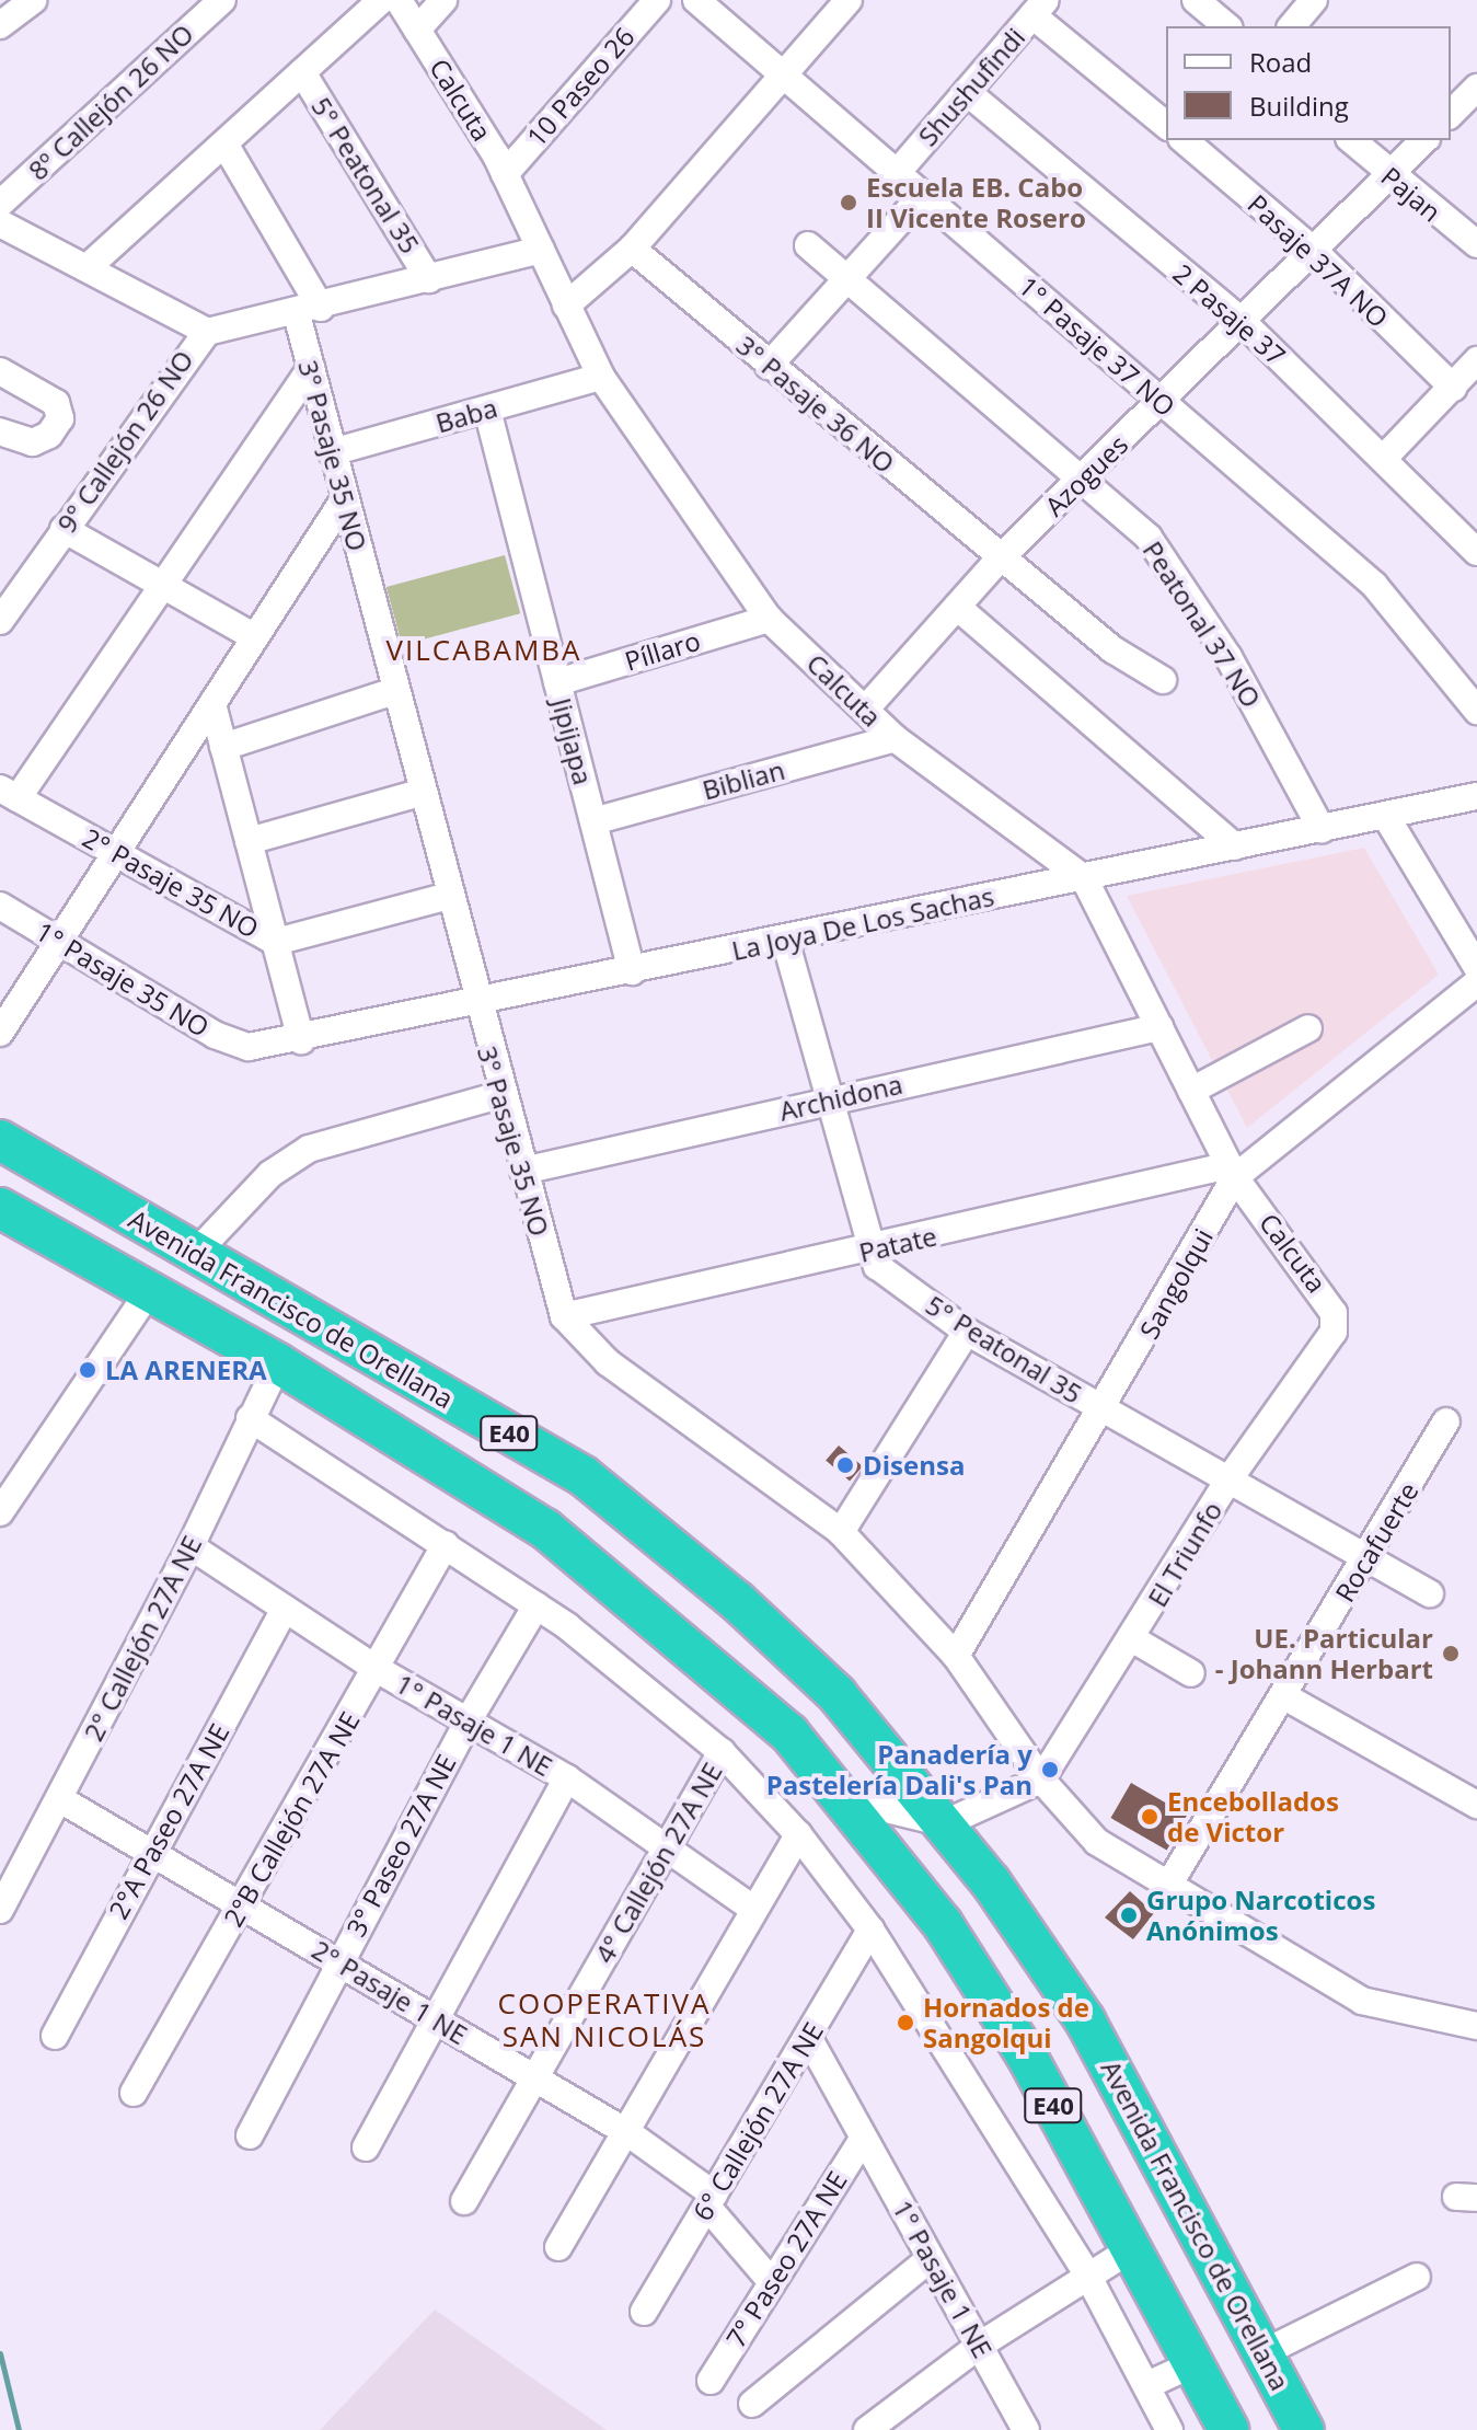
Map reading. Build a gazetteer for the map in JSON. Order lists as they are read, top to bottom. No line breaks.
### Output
{"streets":{"highway":["Avenida Francisco de Orellana","E40"],"street":["10 Paseo 26","Shushufindi","Calcuta","8º Callejón 26 NO","5° Peatonal 35","Pajan","Pasaje 37A NO","2 Pasaje 37","1° Pasaje 37 NO","3° Pasaje 36 NO","Baba","9° Callejón 26 NO","3° Pasaje 35 NO","Azogues","Peatonal 37 NO","Píllaro","Jipijapa","Biblian","2° Pasaje 35 NO","La Joya De Los Sachas","1° Pasaje 35 NO","Archidona","Patate","Sangolqui","Rocafuerte","El Triunfo","2° Callejón 27A NE","1° Pasaje 1 NE","2°B Callejón 27A NE","2°A Paseo 27A NE","3° Paseo 27A NE","4° Callejón 27A NE","2° Pasaje 1 NE","6° Callejón 27A NE","7° Paseo 27A NE"]},"crossings":[["10 Paseo 26","Calcuta"],["Shushufindi","2 Pasaje 37"],["Shushufindi","1° Pasaje 37 NO"],["Calcuta","Baba"],["Calcuta","9° Callejón 26 NO"],["Calcuta","Azogues"],["Calcuta","Píllaro"],["Calcuta","Biblian"],["Calcuta","La Joya De Los Sachas"],["Calcuta","Archidona"],["Calcuta","Patate"],["Calcuta","Sangolqui"],["Calcuta","El Triunfo"],["5° Peatonal 35","9° Callejón 26 NO"],["5° Peatonal 35","La Joya De Los Sachas"],["5° Peatonal 35","Archidona"],["5° Peatonal 35","Patate"],["5° Peatonal 35","Sangolqui"],["5° Peatonal 35","Rocafuerte"],["5° Peatonal 35","El Triunfo"],["Pajan","Azogues"],["Pasaje 37A NO","Azogues"],["2 Pasaje 37","Azogues"],["1° Pasaje 37 NO","Azogues"],["3° Pasaje 36 NO","Azogues"],["Baba","3° Pasaje 35 NO"],["Baba","Jipijapa"],["9° Callejón 26 NO","3° Pasaje 35 NO"],["3° Pasaje 35 NO","2° Pasaje 35 NO"],["3° Pasaje 35 NO","La Joya De Los Sachas"],["3° Pasaje 35 NO","Archidona"],["3° Pasaje 35 NO","Patate"],["3° Pasaje 35 NO","Sangolqui"],["3° Pasaje 35 NO","Rocafuerte"],["3° Pasaje 35 NO","El Triunfo"],["Azogues","Peatonal 37 NO"],["Peatonal 37 NO","La Joya De Los Sachas"],["Píllaro","Jipijapa"],["Jipijapa","Biblian"],["Jipijapa","La Joya De Los Sachas"],["La Joya De Los Sachas","1° Pasaje 35 NO"],["Patate","Sangolqui"],["Avenida Francisco de Orellana","2° Callejón 27A NE"],["2° Callejón 27A NE","1° Pasaje 1 NE"],["2° Callejón 27A NE","2° Pasaje 1 NE"],["1° Pasaje 1 NE","2°B Callejón 27A NE"],["1° Pasaje 1 NE","2°A Paseo 27A NE"],["1° Pasaje 1 NE","3° Paseo 27A NE"],["1° Pasaje 1 NE","4° Callejón 27A NE"],["1° Pasaje 1 NE","6° Callejón 27A NE"],["1° Pasaje 1 NE","7° Paseo 27A NE"],["2°B Callejón 27A NE","2° Pasaje 1 NE"],["2°A Paseo 27A NE","2° Pasaje 1 NE"],["3° Paseo 27A NE","2° Pasaje 1 NE"],["4° Callejón 27A NE","2° Pasaje 1 NE"],["2° Pasaje 1 NE","6° Callejón 27A NE"],["2° Pasaje 1 NE","7° Paseo 27A NE"]],"districts":["VILCABAMBA","COOPERATIVA SAN NICOLÁS"],"places":["Escuela EB. Cabo II Vicente Rosero","LA ARENERA","Disensa","UE. Particular - Johann Herbart","Panadería y Pastelería Dali's Pan","Encebollados de Victor","Grupo Narcoticos Anónimos","Hornados de Sangolqui"],"legend":["Road","Building"]}
